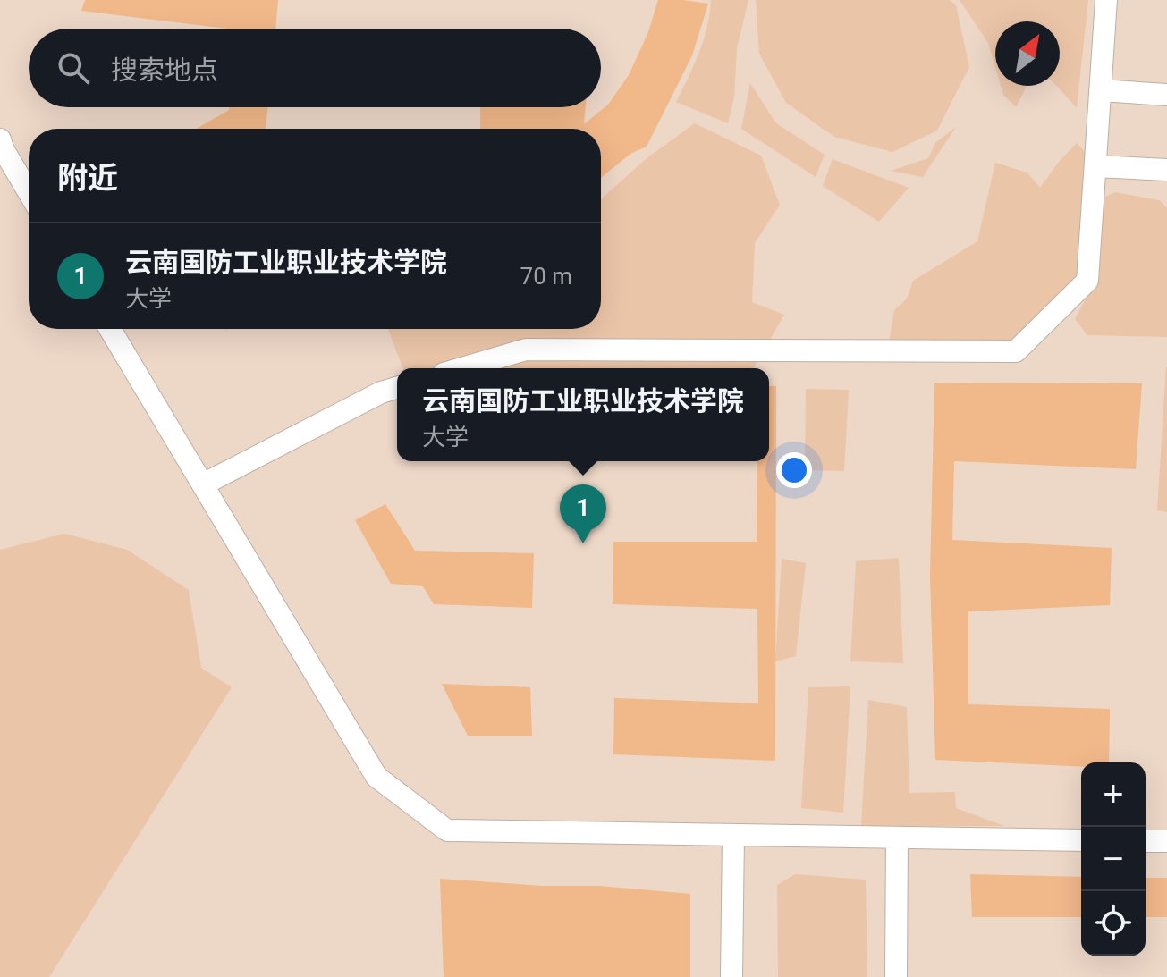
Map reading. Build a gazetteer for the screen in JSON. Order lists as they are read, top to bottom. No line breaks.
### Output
{"north":"top right","page":{"search":"搜索地点","heading":"附近","list":[{"mark":"1","name":"云南国防工业职业技术学院","note":"大学","value":"70 m"}],"popup":["云南国防工业职业技术学院","大学"],"pins":"1","map_buttons":["+","−"]}}
